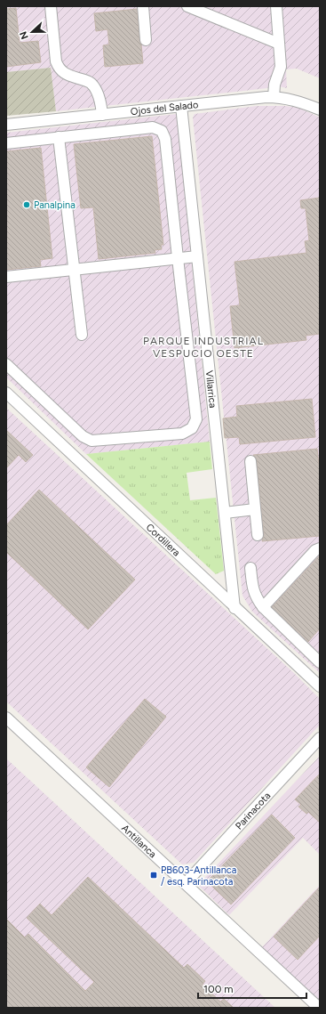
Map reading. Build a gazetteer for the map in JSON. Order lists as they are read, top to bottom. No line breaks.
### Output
{"streets":{"street":["Ojos del Salado","Villarrica","Cordillera","Parinacota","Antillanca"]},"crossings":[["Ojos del Salado","Villarrica"],["Villarrica","Cordillera"],["Parinacota","Antillanca"]],"districts":["PARQUE INDUSTRIAL VESPUCIO OESTE"],"places":{"other":["Panalpina"],"transit":["PB603-Antillanca / esq. Parinacota"]},"scale_bar":"100 m","north":"left"}
